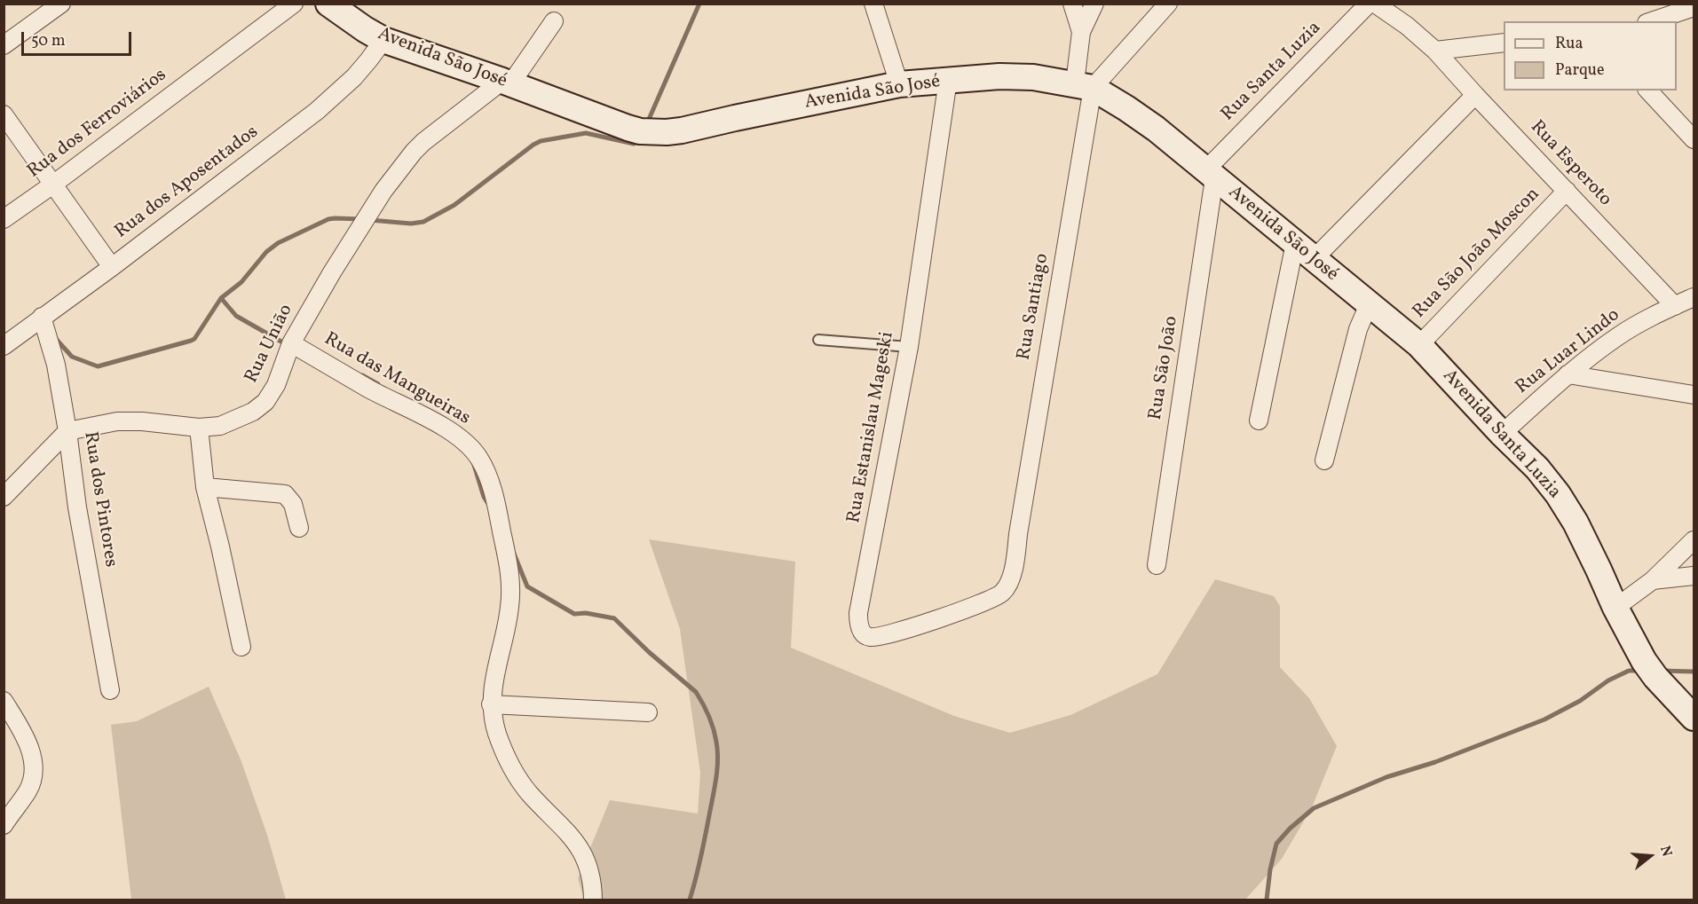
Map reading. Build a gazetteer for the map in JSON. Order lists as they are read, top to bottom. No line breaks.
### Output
{"streets":{"street":["Avenida São José","Rua Santa Luzia","Rua dos Ferroviários","Rua Esperoto","Rua dos Aposentados","Rua São João Moscon","Rua Santiago","Rua União","Rua Luar Lindo","Rua São João","Rua das Mangueiras","Rua Estanislau Mageski","Avenida Santa Luzia","Rua dos Pintores"]},"crossings":[["Avenida São José","Rua Santa Luzia"],["Avenida São José","Rua dos Aposentados"],["Avenida São José","Rua Santiago"],["Avenida São José","Rua União"],["Avenida São José","Rua São João"],["Avenida São José","Rua Estanislau Mageski"],["Avenida São José","Avenida Santa Luzia"],["Rua Santa Luzia","Rua São João"],["Rua Esperoto","Rua São João Moscon"],["Rua Esperoto","Rua Luar Lindo"],["Rua dos Aposentados","Rua dos Pintores"],["Rua São João Moscon","Avenida Santa Luzia"],["Rua Santiago","Rua Estanislau Mageski"],["Rua União","Rua das Mangueiras"],["Rua União","Rua dos Pintores"],["Rua Luar Lindo","Avenida Santa Luzia"]],"legend":["Rua","Parque"],"scale_bar":"50 m","north":"right"}
